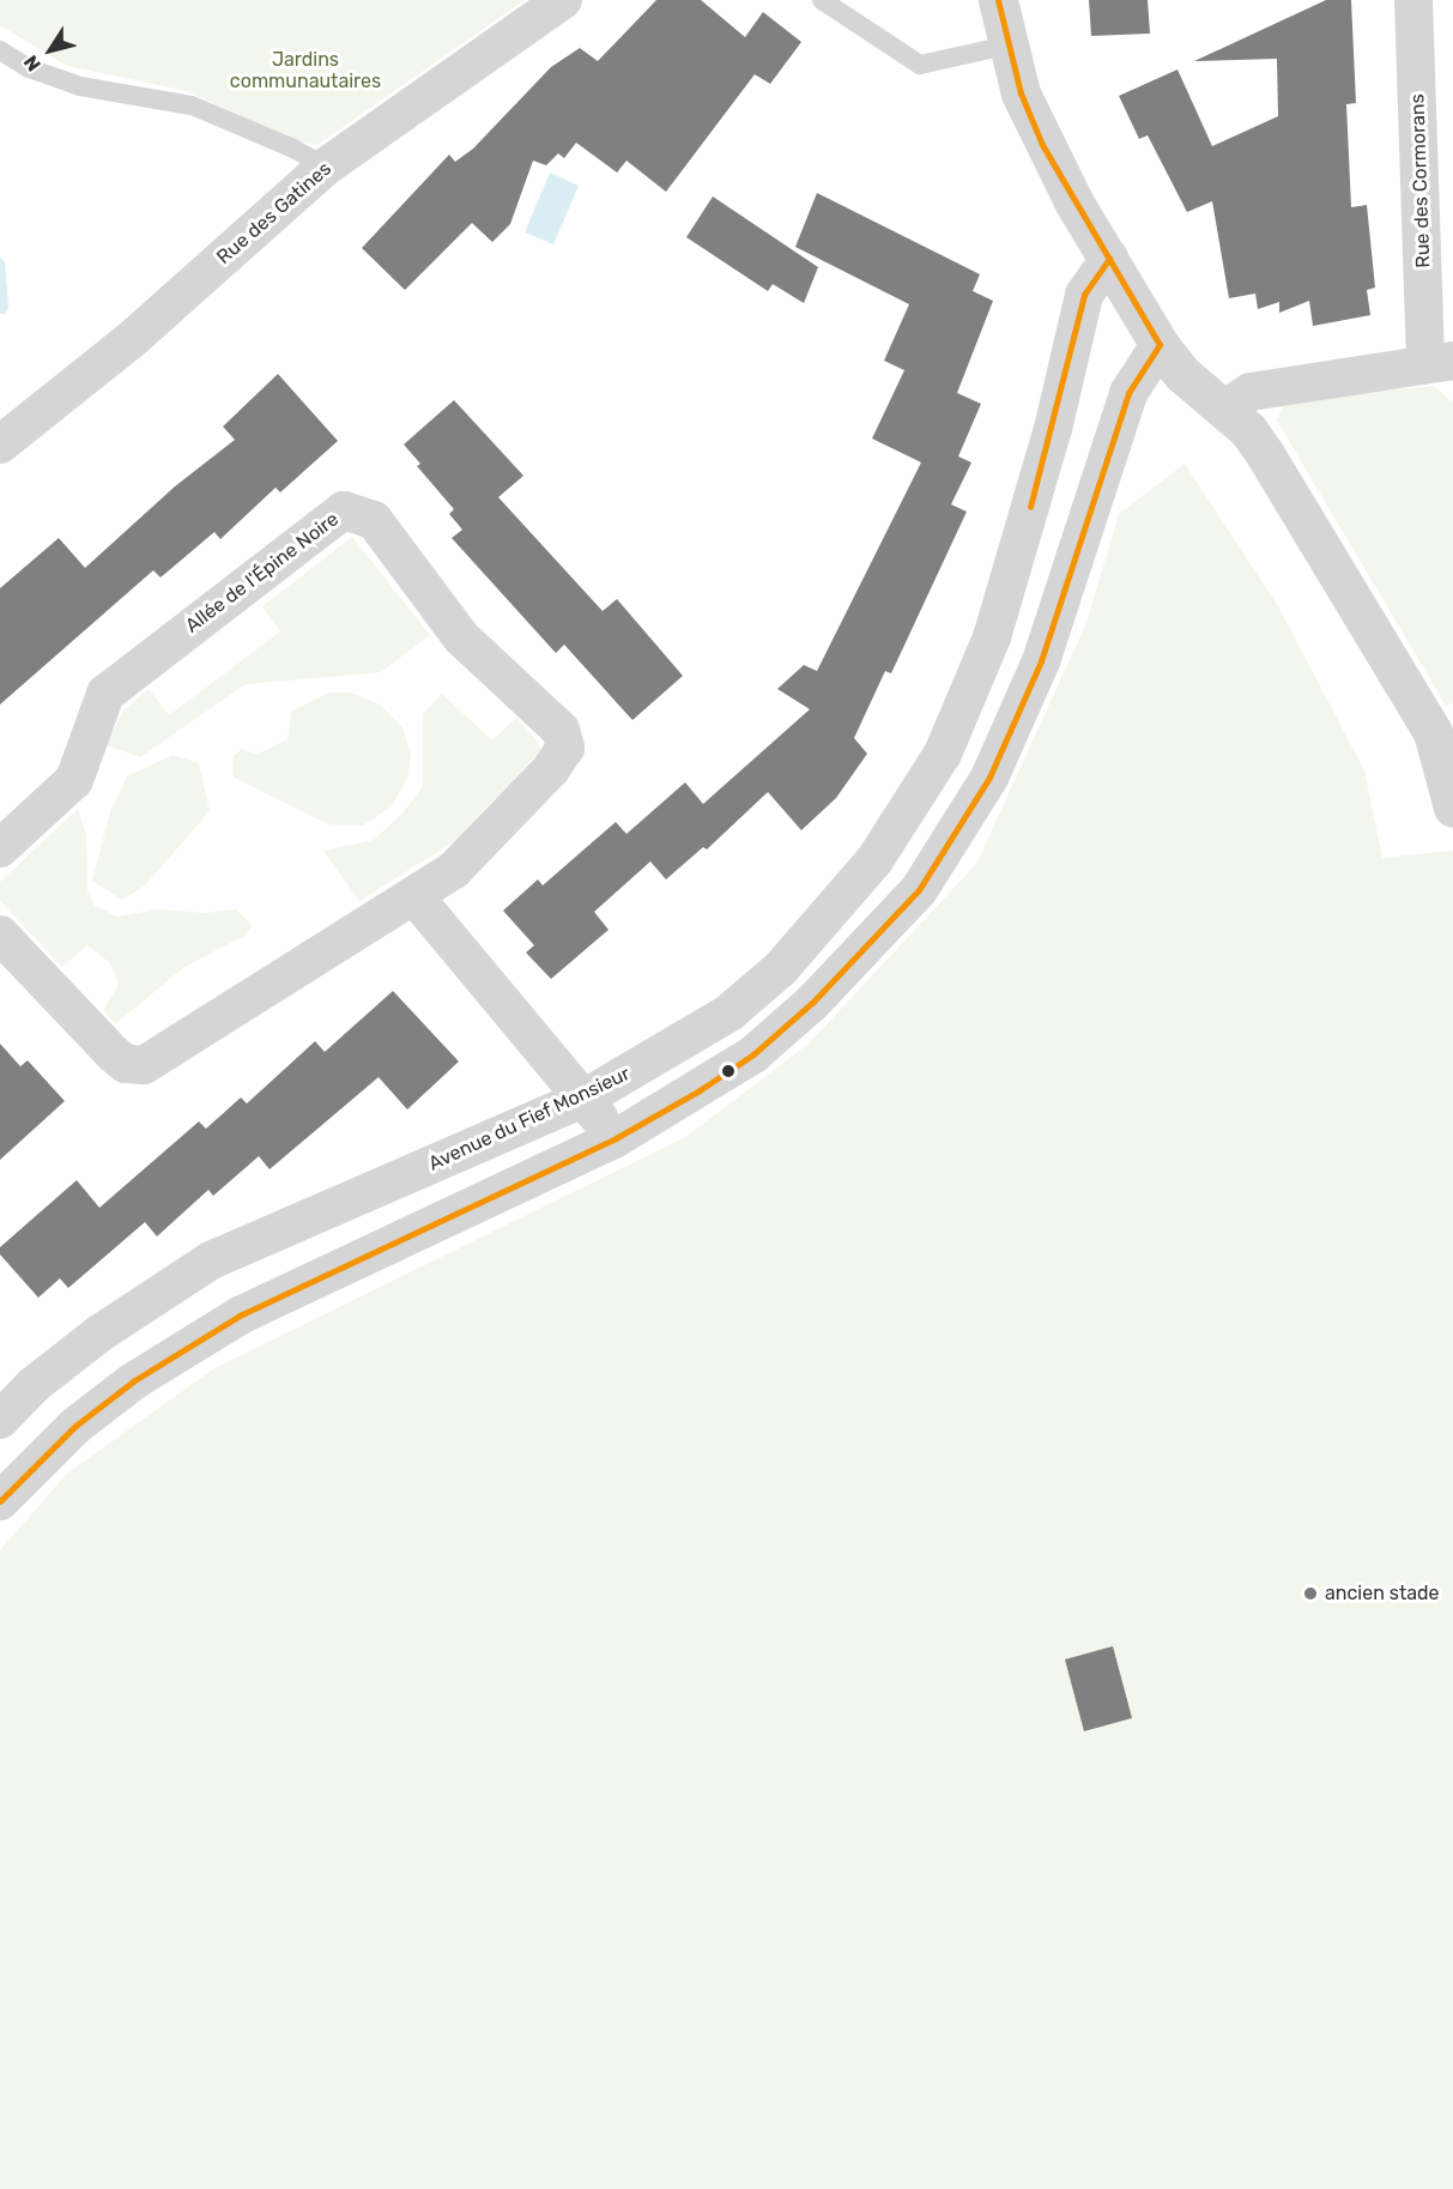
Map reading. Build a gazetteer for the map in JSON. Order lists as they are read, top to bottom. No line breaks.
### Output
{"streets":{"street":["Rue des Cormorans","Rue des Gatines","Allée de l'Épine Noire","Avenue du Fief Monsieur"]},"parks":["Jardins communautaires"],"places":["ancien stade"],"north":"bottom left"}
